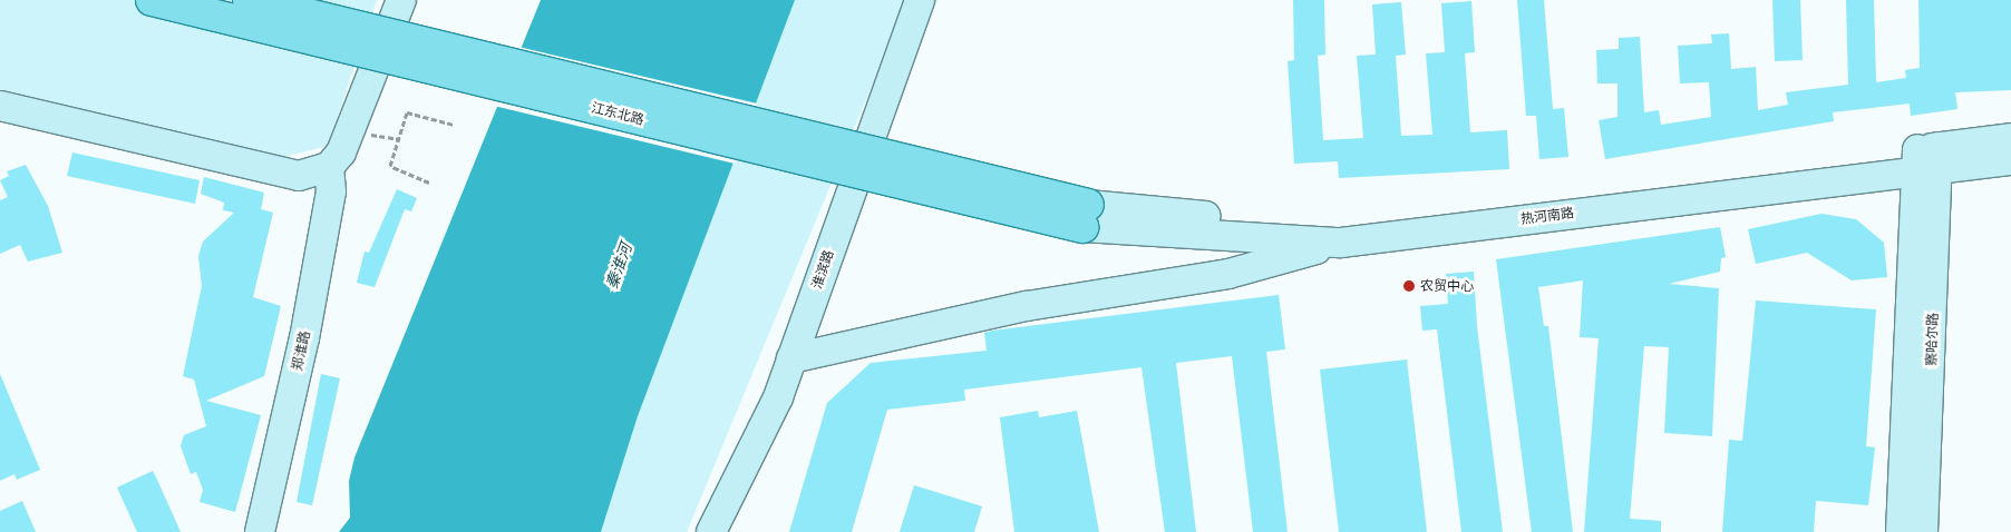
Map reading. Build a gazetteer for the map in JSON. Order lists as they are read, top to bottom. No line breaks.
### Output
{"streets":{"main road":["江东北路","热河南路","淮滨路","察哈尔路","郑淮路"]},"crossings":[["江东北路","热河南路"],["热河南路","察哈尔路"]],"water":["秦淮河"],"places":["农贸中心"]}
